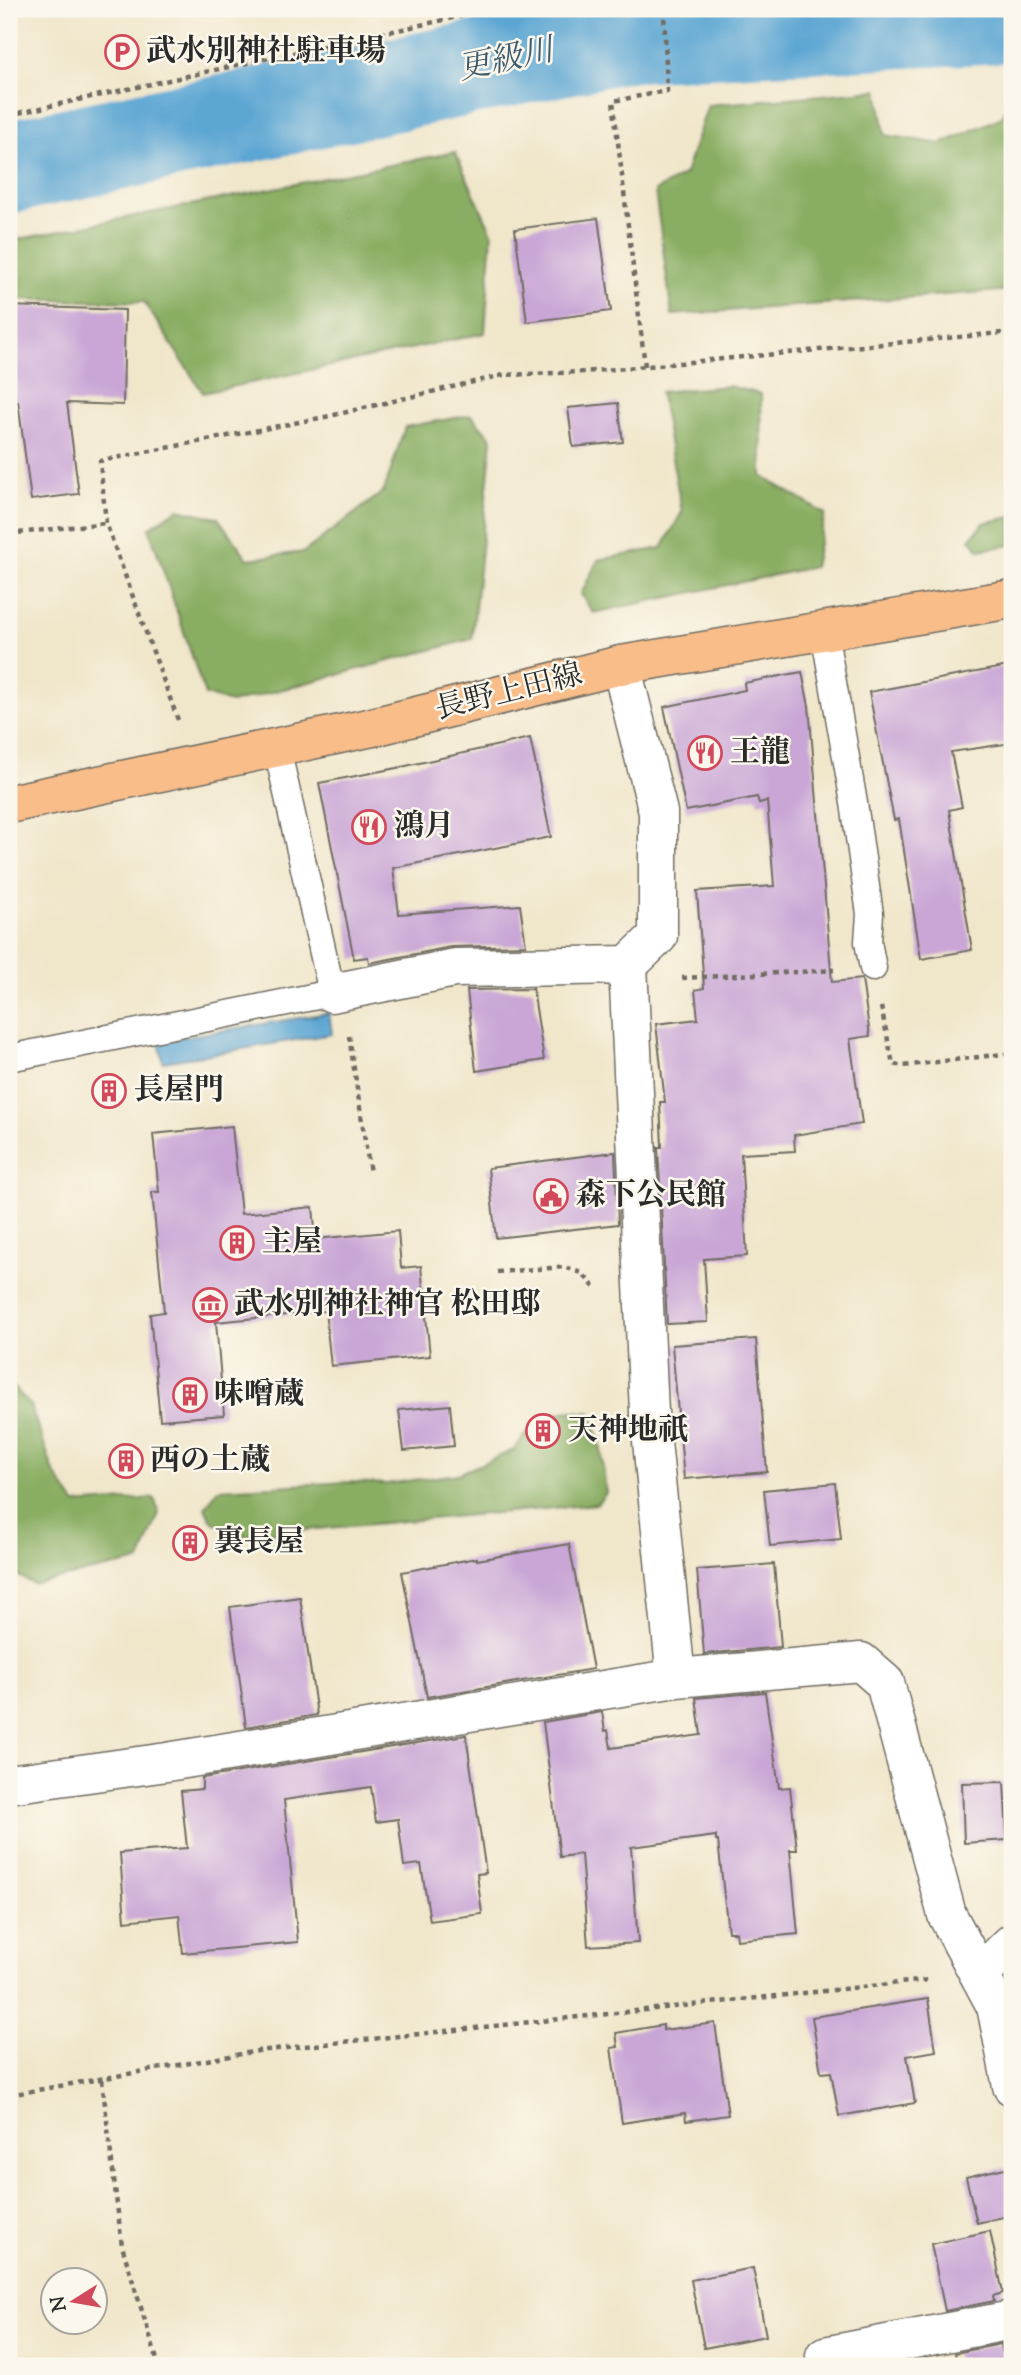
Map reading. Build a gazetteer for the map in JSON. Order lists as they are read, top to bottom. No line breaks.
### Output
{"streets":{"main road":["長野上田線"]},"water":["更級川"],"places":{"parking":["武水別神社駐車場"],"restaurant":["王龍","鴻月"],"building":["長屋門","主屋","味噌蔵","天神地祇","西の土蔵","裏長屋"],"public building":["森下公民館"],"museum":["武水別神社神官 松田邸"]},"north":"left"}
